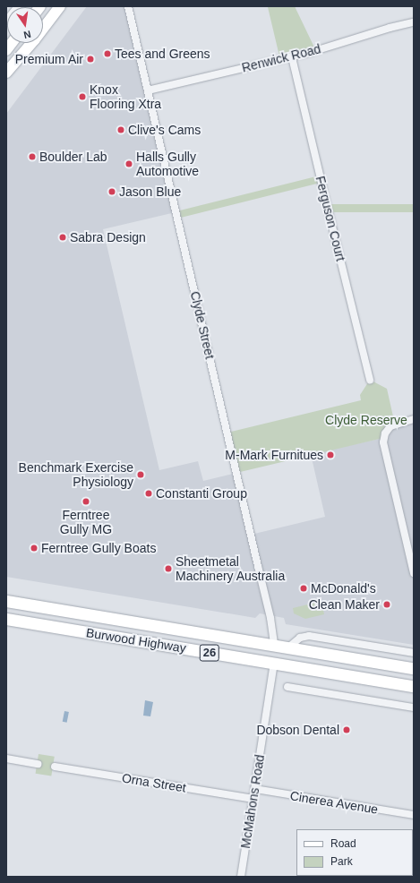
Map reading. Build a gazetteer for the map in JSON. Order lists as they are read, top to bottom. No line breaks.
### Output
{"streets":{"highway":["Burwood Highway","26"],"street":["Renwick Road","Ferguson Court","Clyde Street","Orna Street","McMahons Road","Cinerea Avenue"]},"crossings":[["Renwick Road","Ferguson Court"],["Renwick Road","Clyde Street"],["Clyde Street","Burwood Highway"],["Burwood Highway","McMahons Road"],["Orna Street","McMahons Road"],["McMahons Road","Cinerea Avenue"]],"parks":["Clyde Reserve"],"places":["Tees and Greens","Premium Air","Knox Flooring Xtra","Clive's Cams","Boulder Lab","Halls Gully Automotive","Jason Blue","Sabra Design","M-Mark Furnitues","Benchmark Exercise Physiology","Constanti Group","Ferntree Gully MG","Ferntree Gully Boats","Sheetmetal Machinery Australia","McDonald's","Clean Maker","Dobson Dental"],"legend":["Road","Park"],"north":"bottom"}
